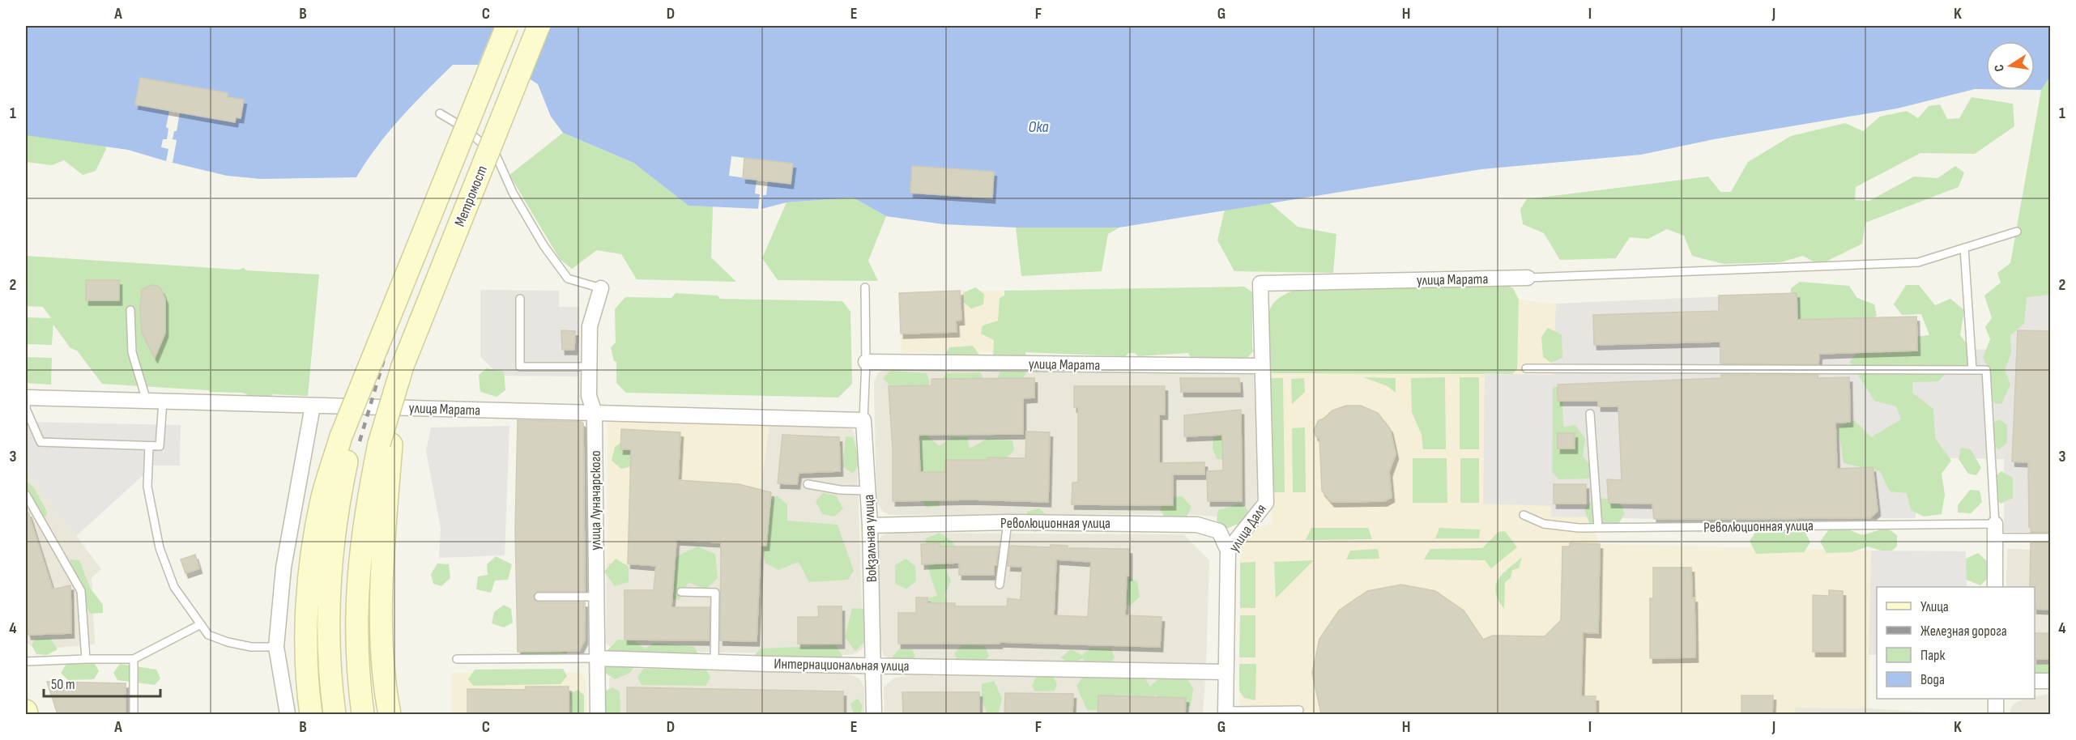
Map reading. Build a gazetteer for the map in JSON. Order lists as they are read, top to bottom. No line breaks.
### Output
{"streets":{"main road":["Метромост"],"street":["улица Марата","улица Луначарского","Революционная улица","улица Даля","Вокзальная улица","Интернациональная улица"]},"crossings":[["улица Марата","улица Луначарского"],["улица Марата","улица Даля"],["улица Марата","Вокзальная улица"],["улица Луначарского","Интернациональная улица"],["Революционная улица","улица Даля"],["Революционная улица","Вокзальная улица"],["улица Даля","Интернациональная улица"],["Вокзальная улица","Интернациональная улица"]],"water":["Ока"],"legend":["Улица","Железная дорога","Парк","Вода"],"scale_bar":"50 m","north":"left","grid":{"columns":["A","B","C","D","E","F","G","H","I","J","K"],"rows":["1","2","3","4"]}}
